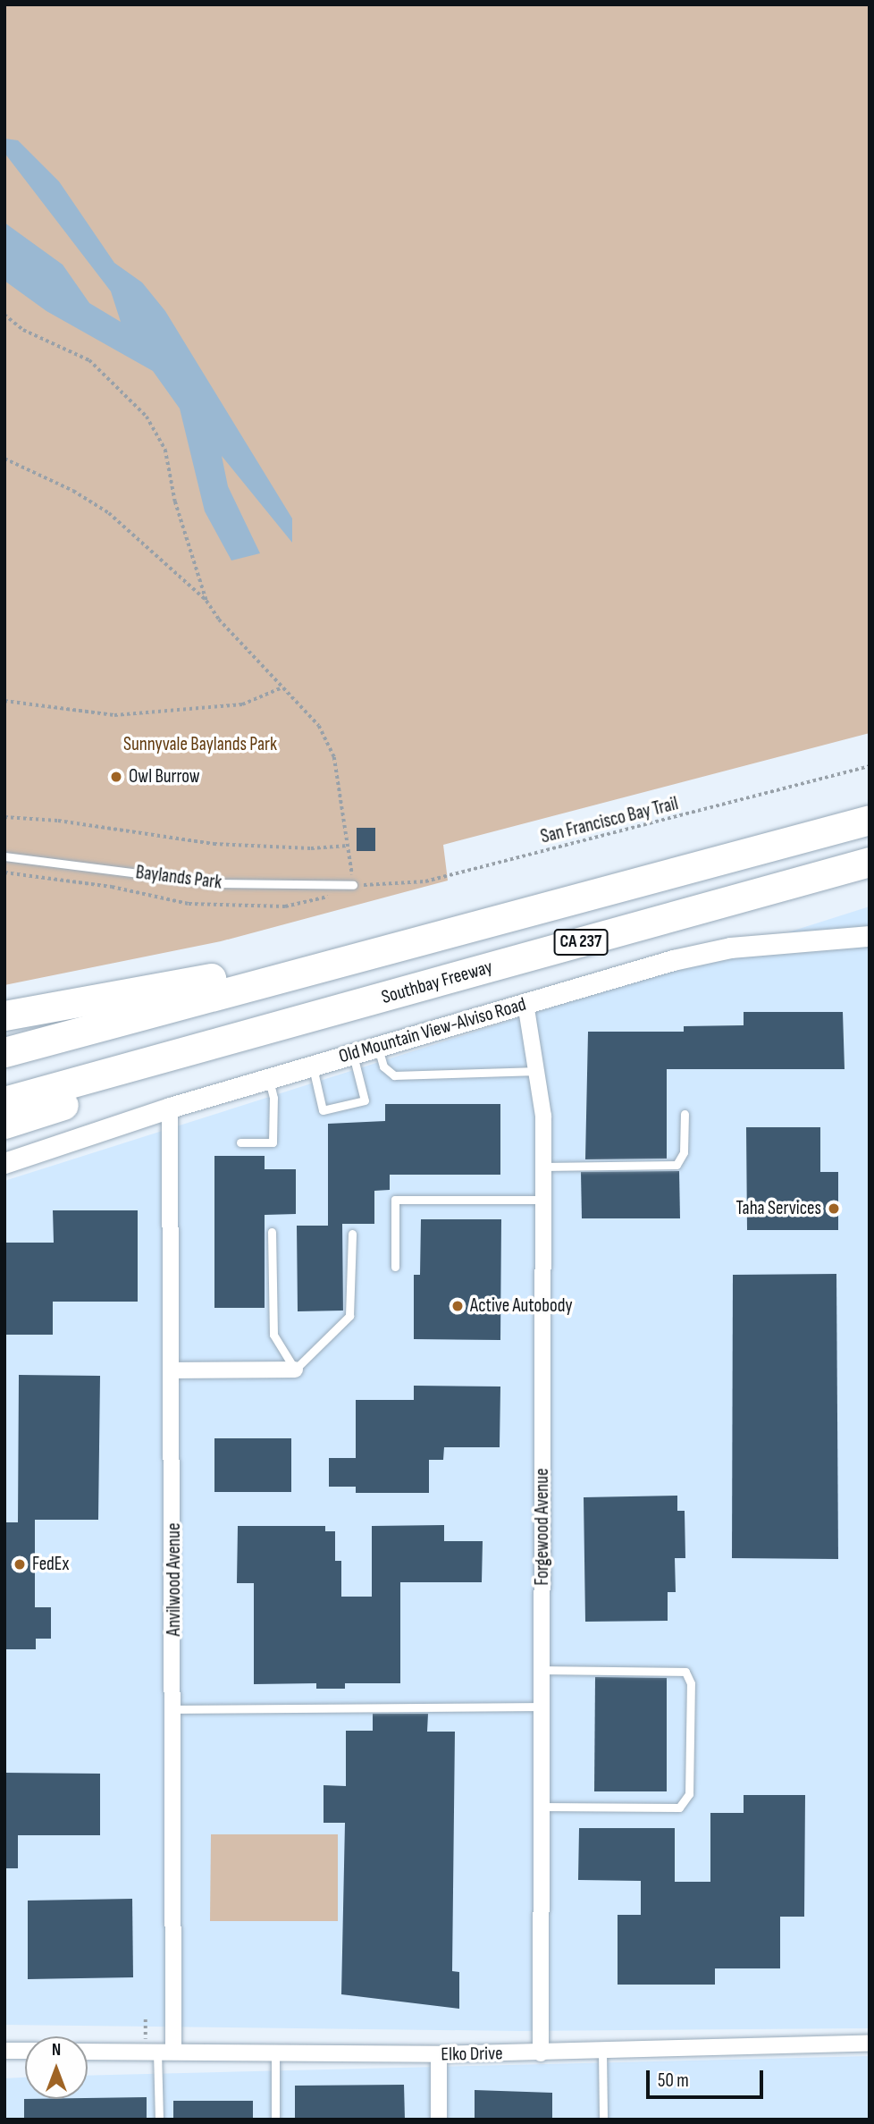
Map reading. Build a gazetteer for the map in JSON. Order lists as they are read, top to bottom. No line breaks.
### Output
{"streets":{"highway":["CA 237","Southbay Freeway"],"street":["Old Mountain View-Alviso Road","Forgewood Avenue","Anvilwood Avenue","Elko Drive"],"lane":["Baylands Park"],"path":["San Francisco Bay Trail"]},"crossings":[["San Francisco Bay Trail","Baylands Park"],["Old Mountain View-Alviso Road","Forgewood Avenue"],["Old Mountain View-Alviso Road","Anvilwood Avenue"],["Forgewood Avenue","Elko Drive"],["Anvilwood Avenue","Elko Drive"]],"parks":["Sunnyvale Baylands Park"],"places":["Owl Burrow","Taha Services","Active Autobody","FedEx"],"scale_bar":"50 m","north":"top"}
